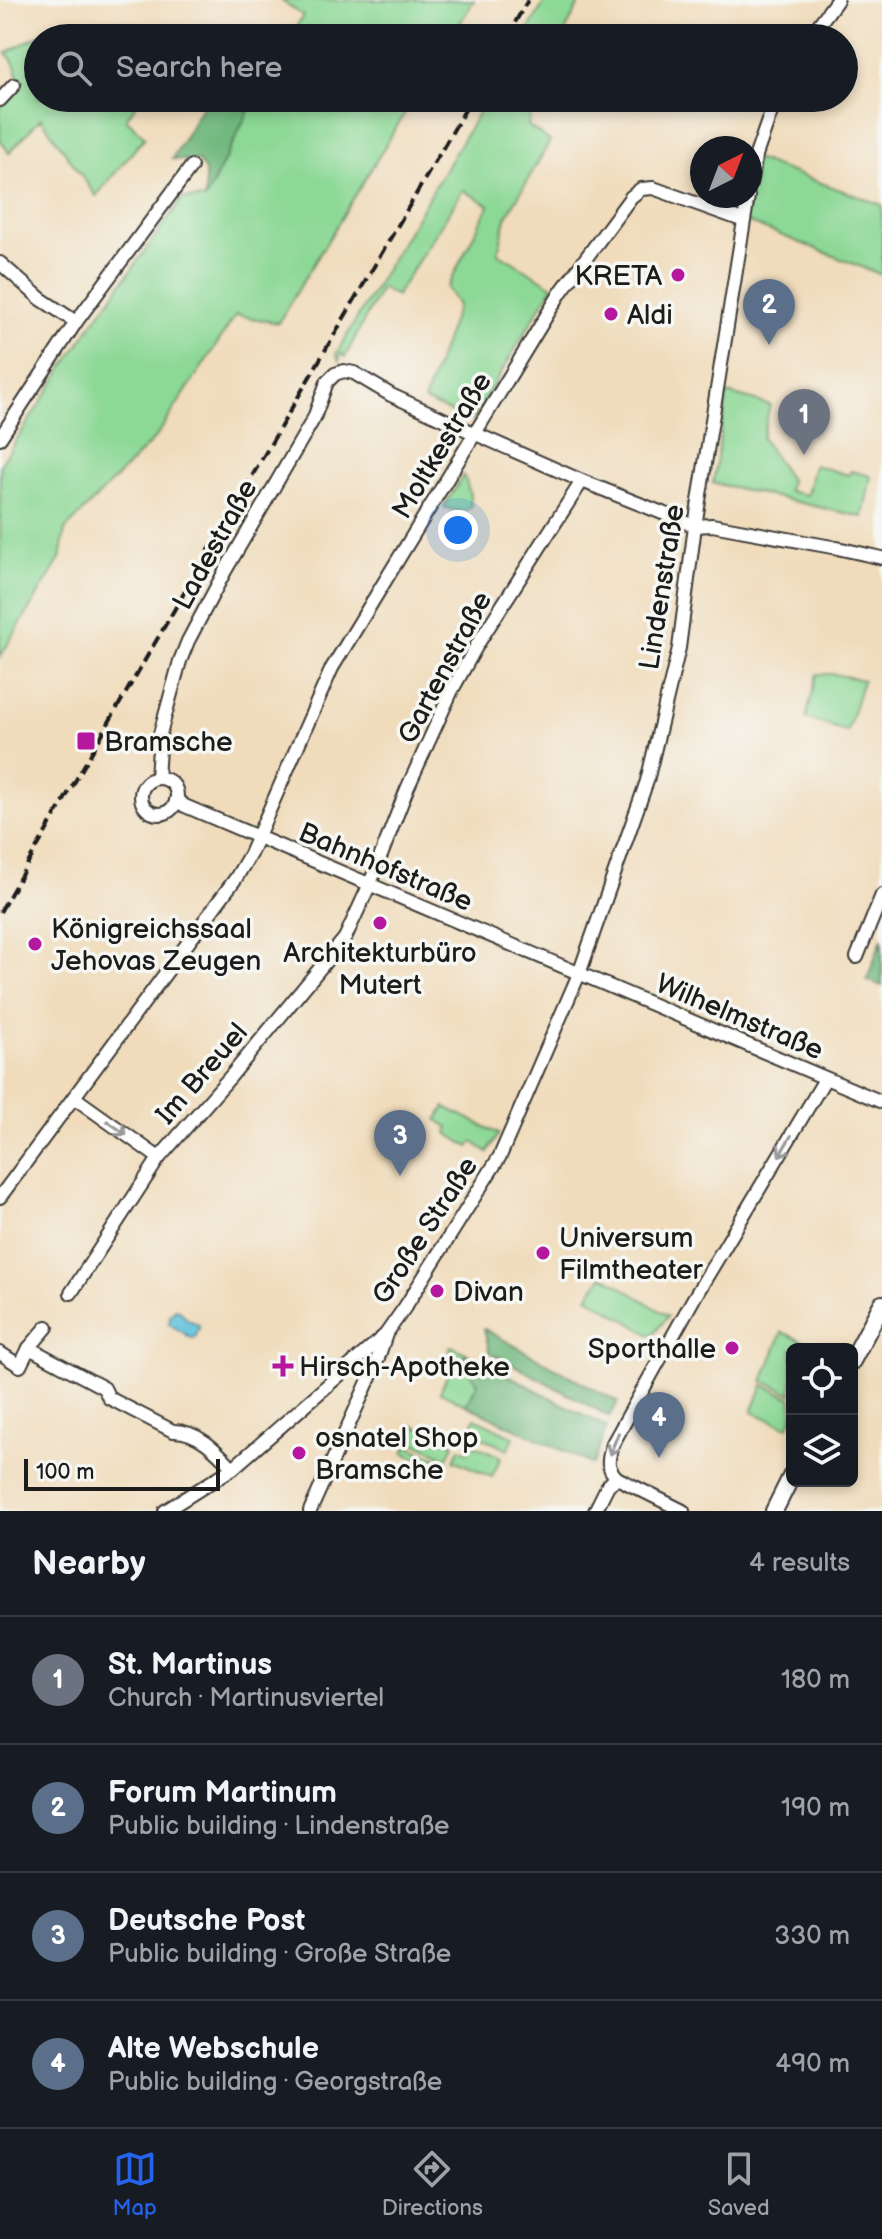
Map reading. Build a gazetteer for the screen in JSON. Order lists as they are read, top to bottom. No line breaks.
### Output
{"streets":{"street":["Moltkestraße","Ladestraße","Lindenstraße","Gartenstraße","Bahnhofstraße","Wilhelmstraße","Im Breuel","Große Straße"]},"crossings":[["Moltkestraße","Ladestraße"],["Moltkestraße","Lindenstraße"],["Moltkestraße","Bahnhofstraße"],["Ladestraße","Bahnhofstraße"],["Lindenstraße","Bahnhofstraße"],["Lindenstraße","Wilhelmstraße"],["Lindenstraße","Große Straße"],["Gartenstraße","Bahnhofstraße"],["Gartenstraße","Im Breuel"],["Bahnhofstraße","Wilhelmstraße"],["Bahnhofstraße","Im Breuel"],["Bahnhofstraße","Große Straße"],["Wilhelmstraße","Große Straße"]],"places":{"other":["KRETA","Aldi","Architekturbüro Mutert","Königreichssaal Jehovas Zeugen","Universum Filmtheater","Divan","Sporthalle","osnatel Shop Bramsche"],"transit":["Bramsche"],"health":["Hirsch-Apotheke"]},"scale_bar":"100 m","north":"top right","page":{"search":"Search here","pins":["2","1","3","4"],"scale":"100 m","heading":["Nearby","4 results"],"list":[{"mark":"1","name":"St. Martinus","note":"Church · Martinusviertel","value":"180 m"},{"mark":"2","name":"Forum Martinum","note":"Public building · Lindenstraße","value":"190 m"},{"mark":"3","name":"Deutsche Post","note":"Public building · Große Straße","value":"330 m"},{"mark":"4","name":"Alte Webschule","note":"Public building · Georgstraße","value":"490 m"}],"nav":["Map","Directions","Saved"]}}
